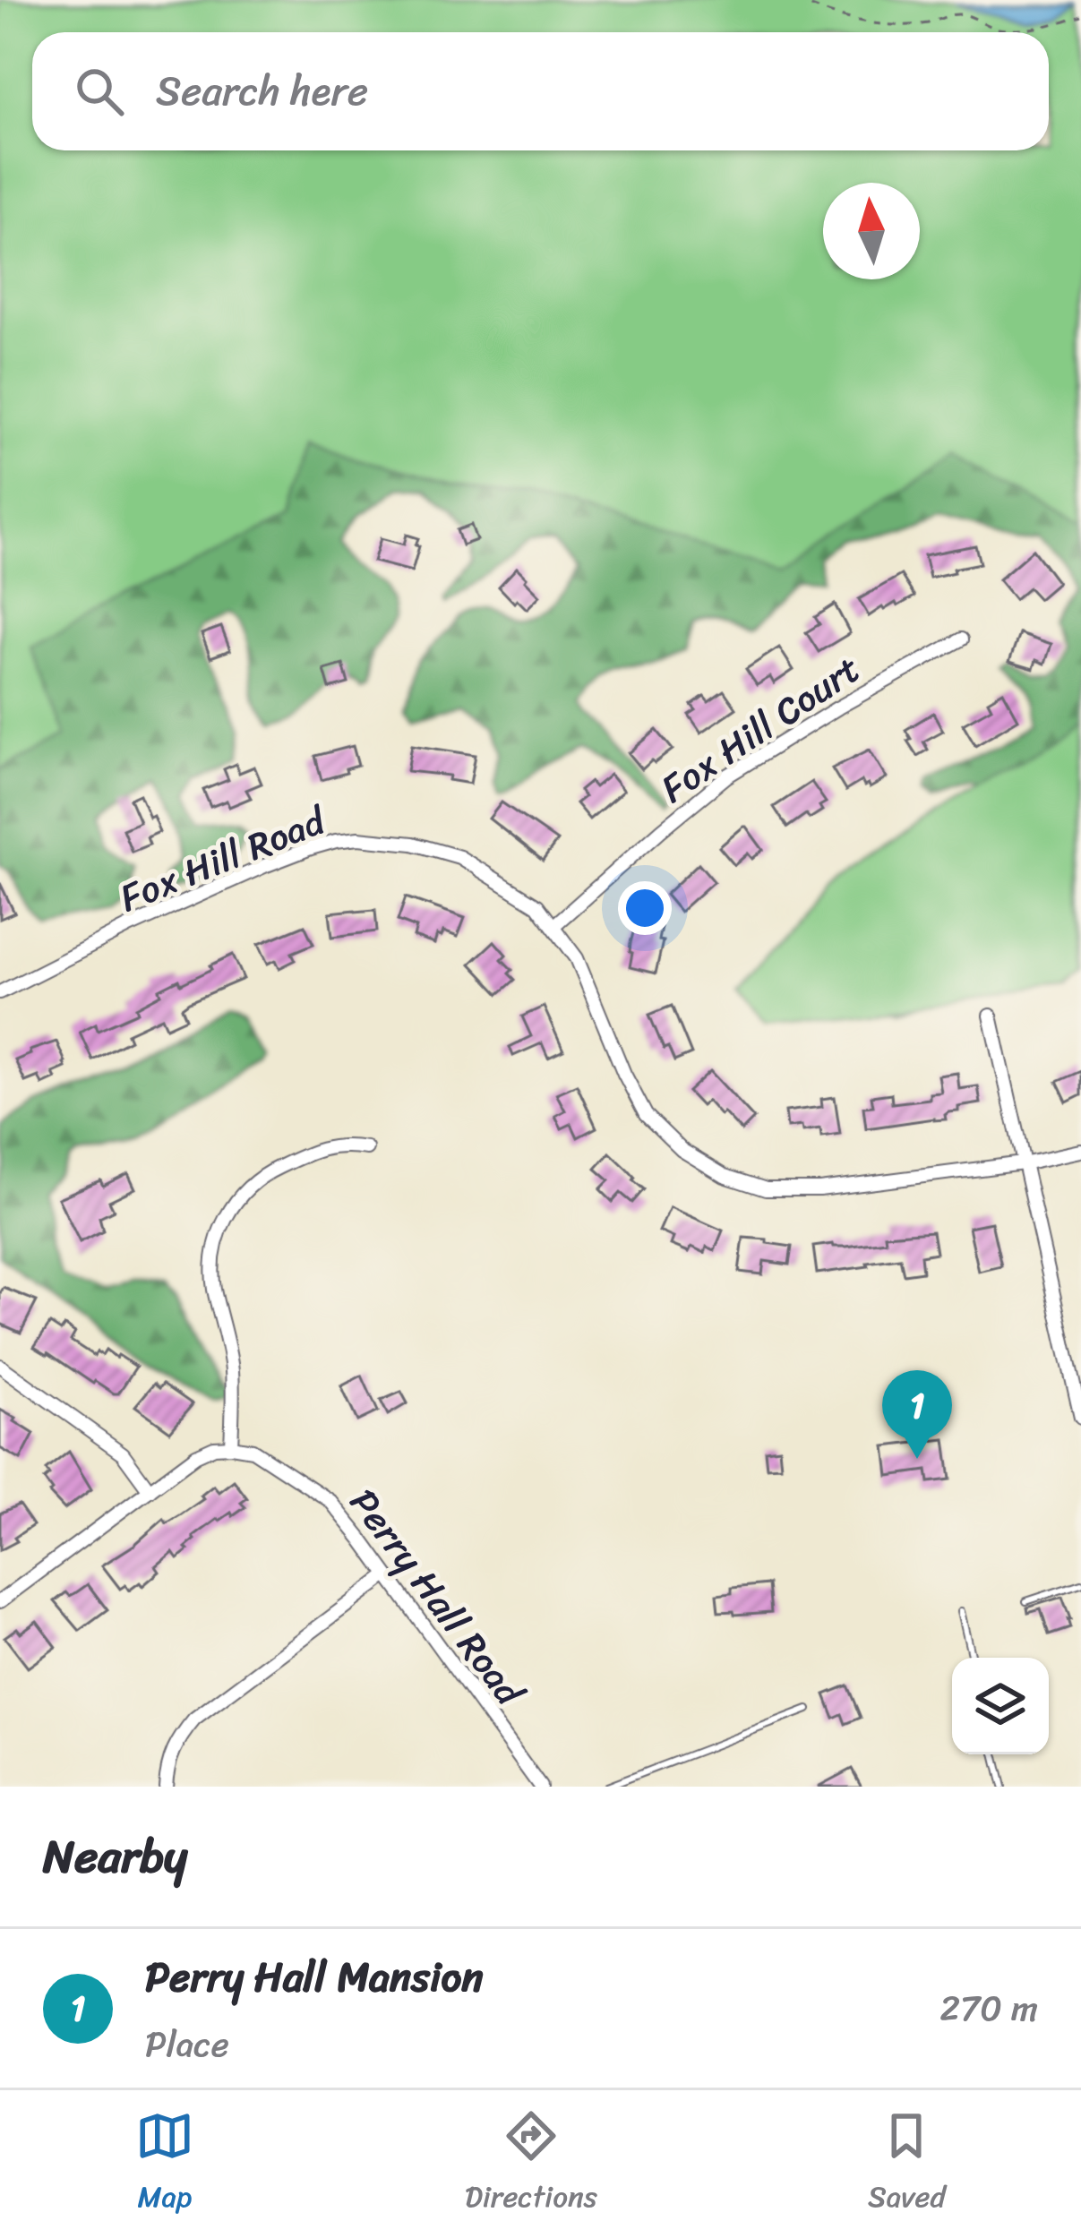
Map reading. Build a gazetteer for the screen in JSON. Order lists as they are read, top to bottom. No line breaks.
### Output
{"streets":{"street":["Fox Hill Court","Fox Hill Road","Perry Hall Road"]},"crossings":[["Fox Hill Court","Fox Hill Road"]],"north":"top","page":{"search":"Search here","pins":"1","heading":"Nearby","list":[{"mark":"1","name":"Perry Hall Mansion","note":"Place","value":"270 m"}],"nav":["Map","Directions","Saved"]}}
